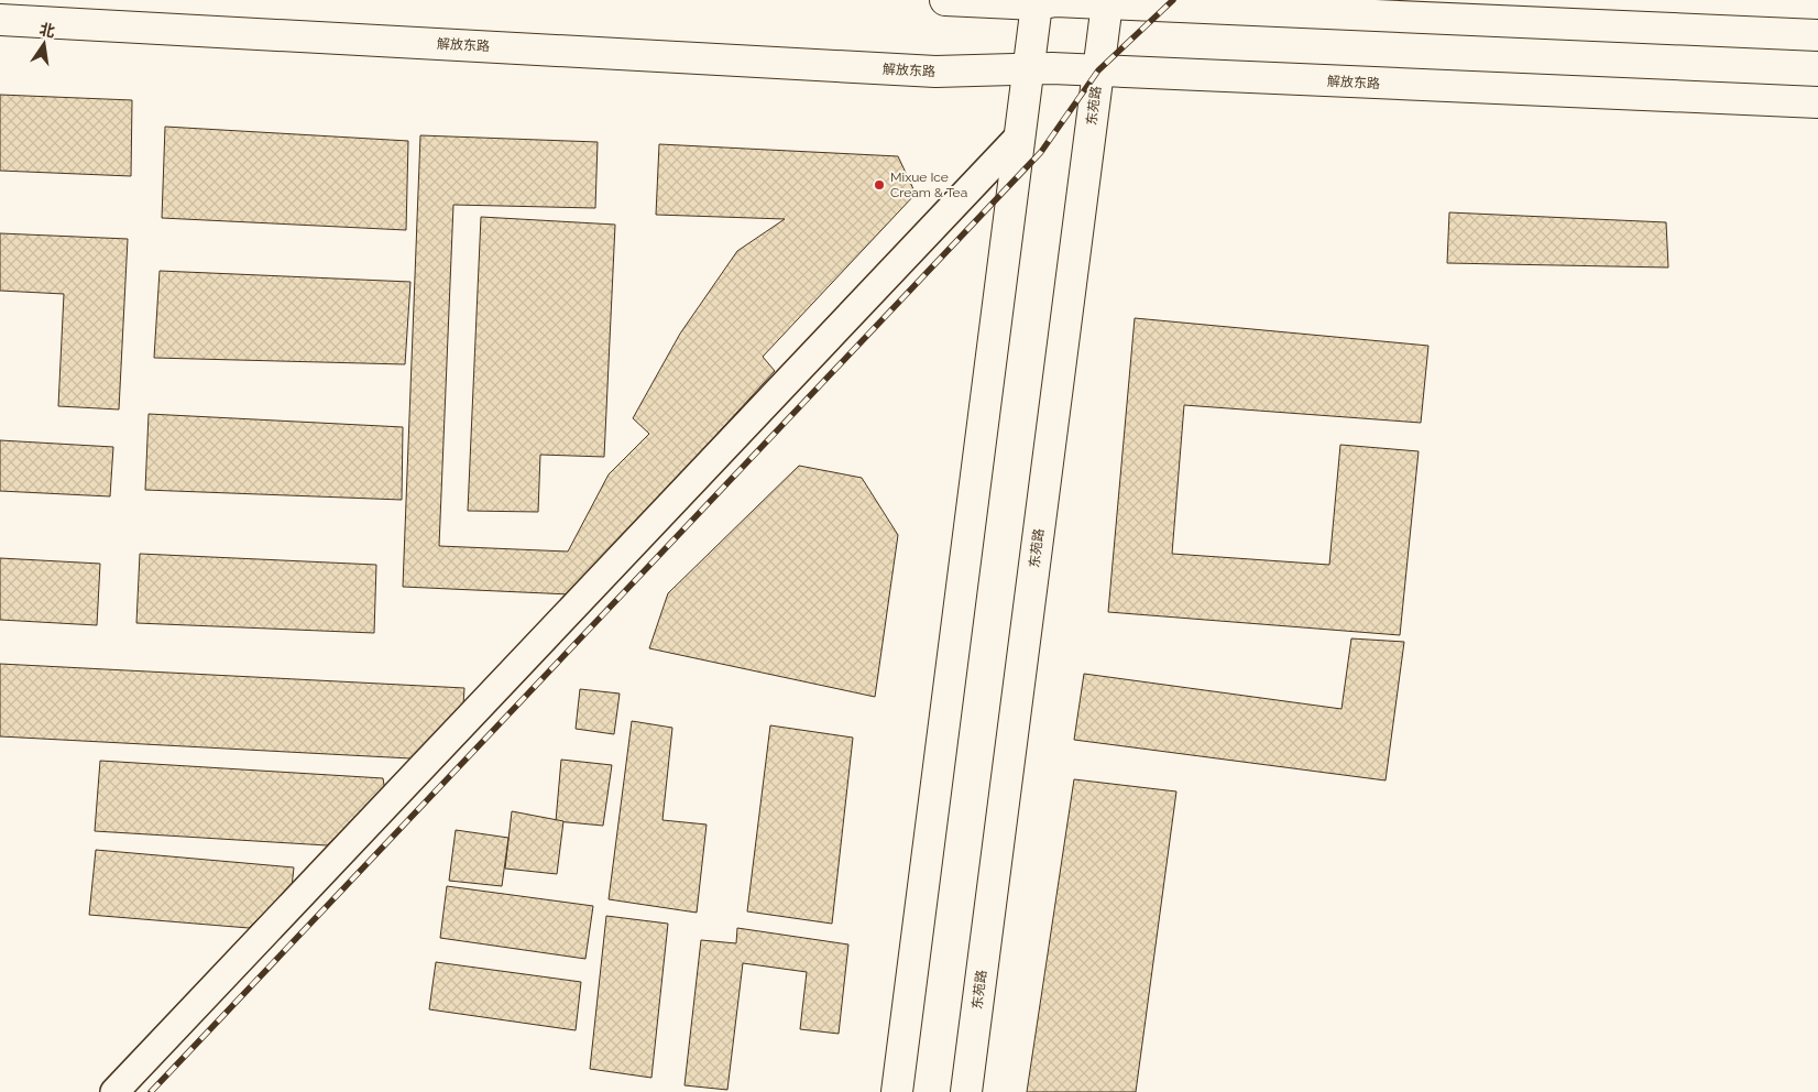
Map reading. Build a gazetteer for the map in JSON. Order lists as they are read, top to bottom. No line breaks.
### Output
{"streets":{"main road":["解放东路","东苑路"]},"crossings":[["解放东路","东苑路"]],"places":["Mixue Ice Cream & Tea"],"north":"top"}
